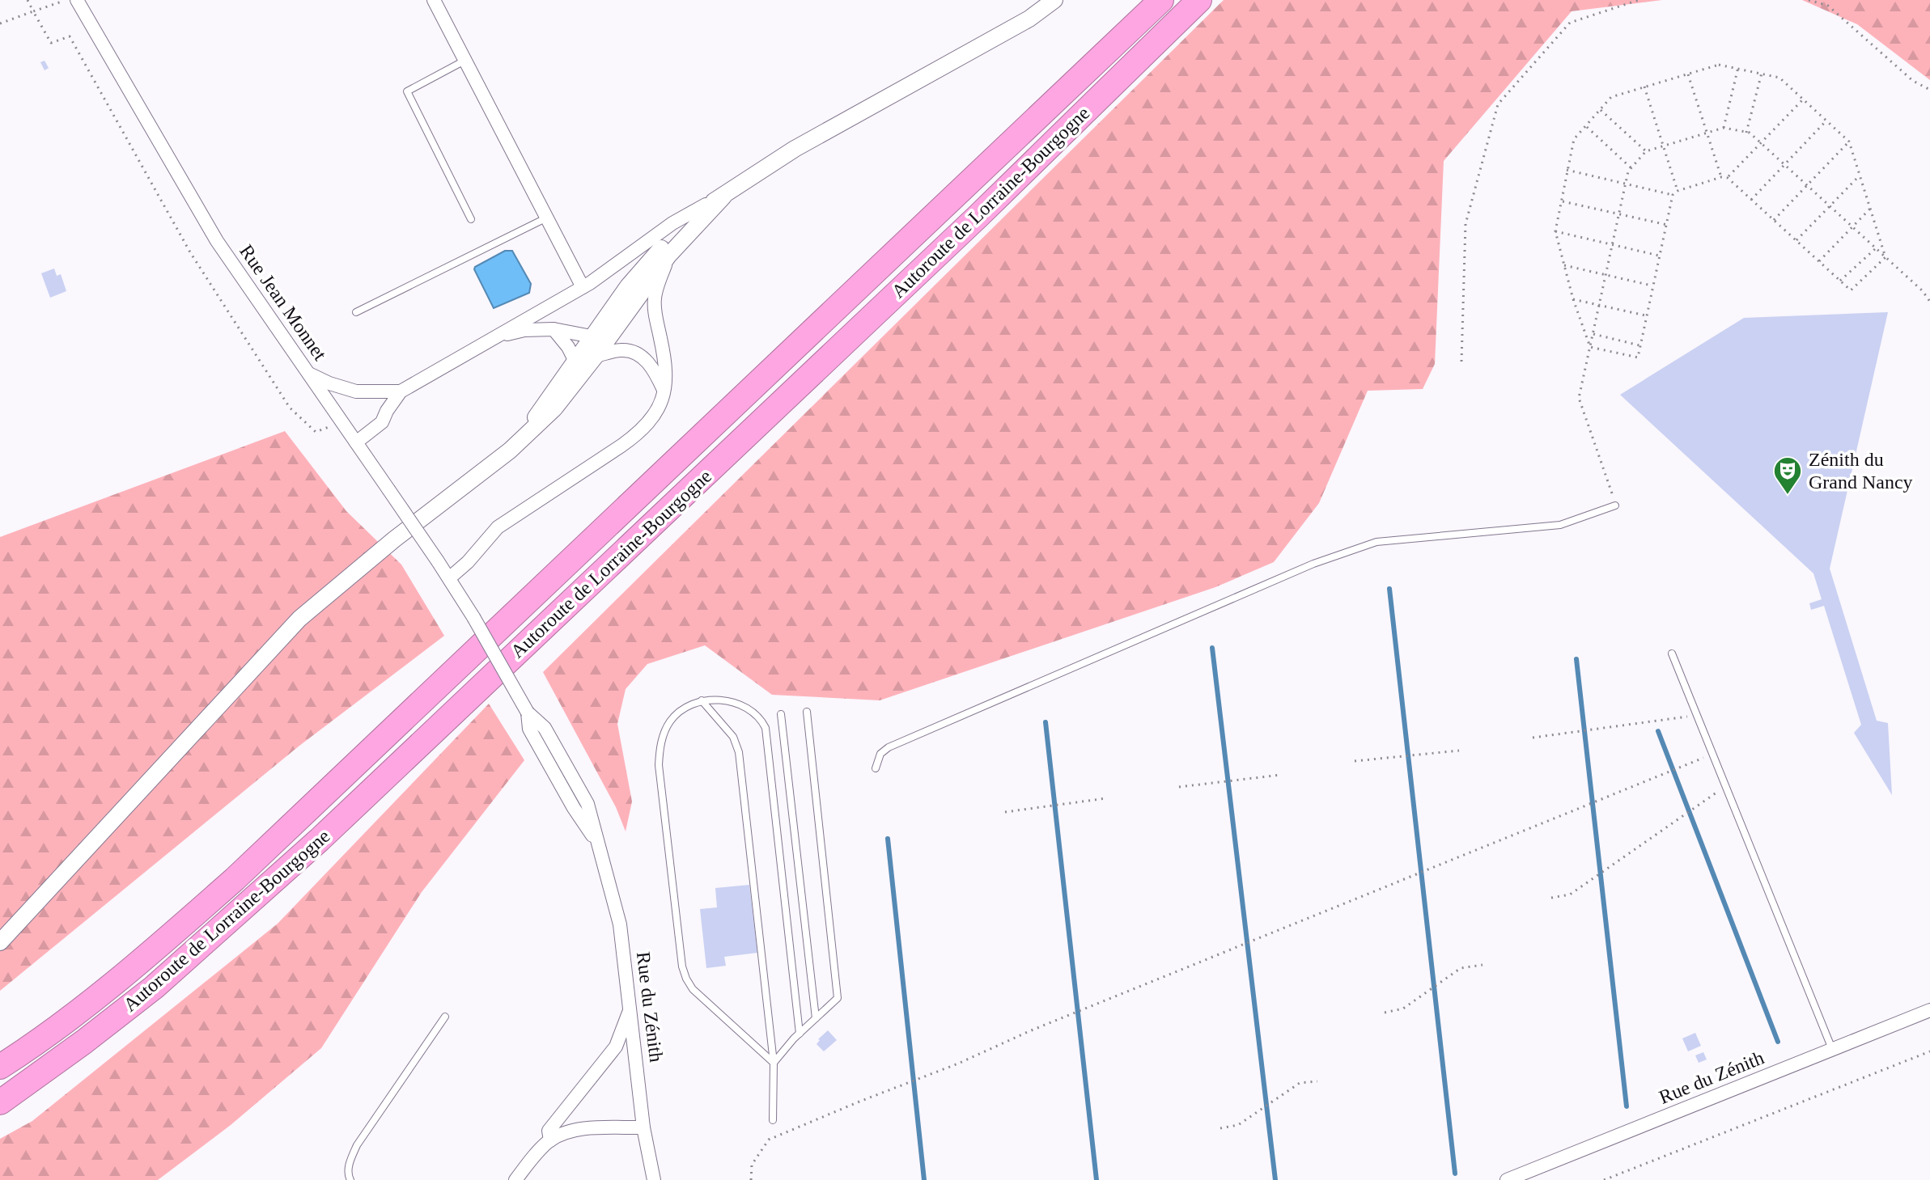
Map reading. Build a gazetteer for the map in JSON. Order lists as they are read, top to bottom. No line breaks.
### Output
{"streets":{"highway":["Autoroute de Lorraine-Bourgogne"],"street":["Rue Jean Monnet","Rue du Zénith"]},"crossings":[["Rue Jean Monnet","Rue du Zénith"]],"places":{"theatre":["Zénith du Grand Nancy"]}}
